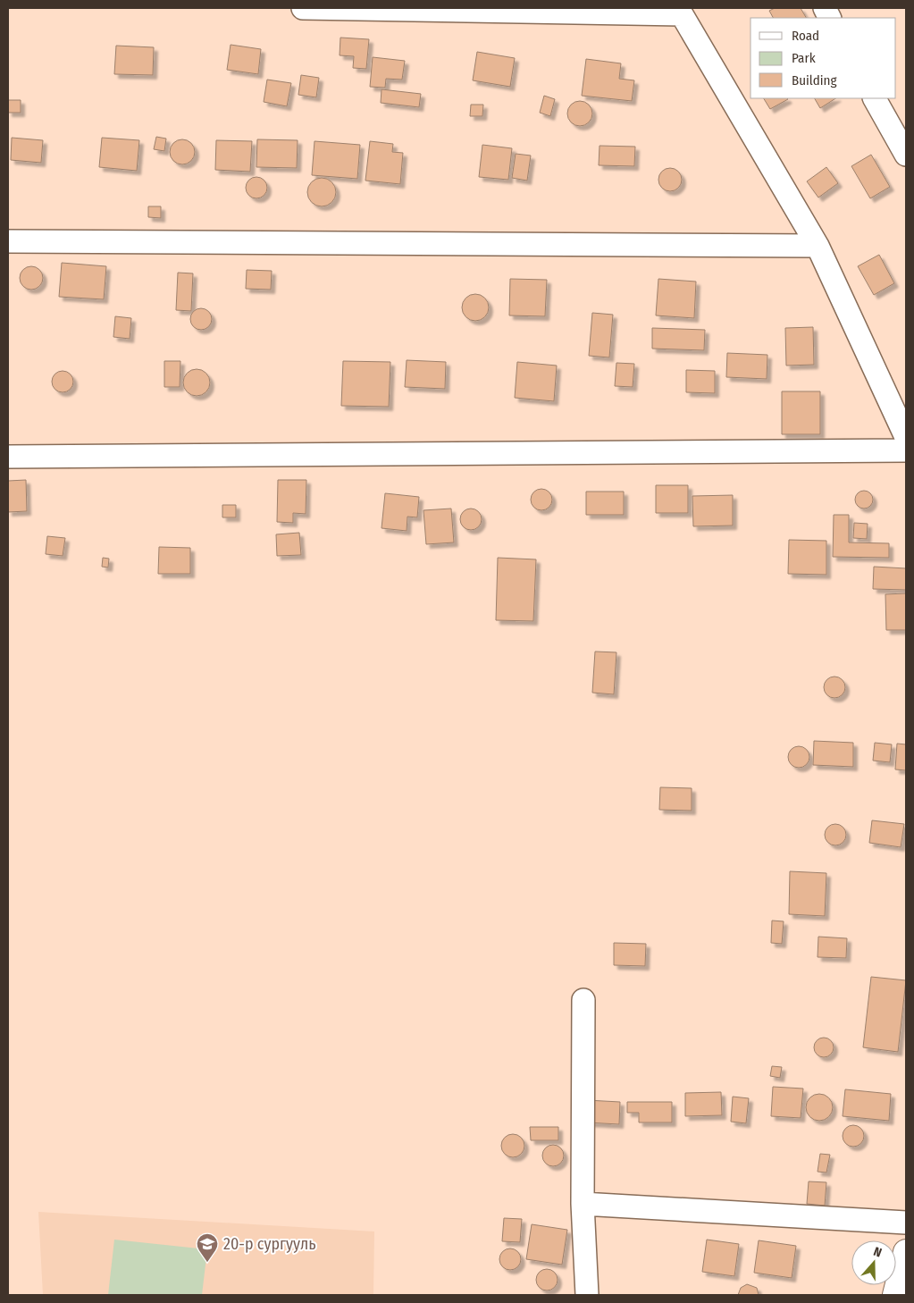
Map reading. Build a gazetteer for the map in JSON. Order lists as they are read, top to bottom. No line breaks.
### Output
{"places":{"school or university":["20-р сургууль"]},"legend":["Road","Park","Building"],"north":"top"}
